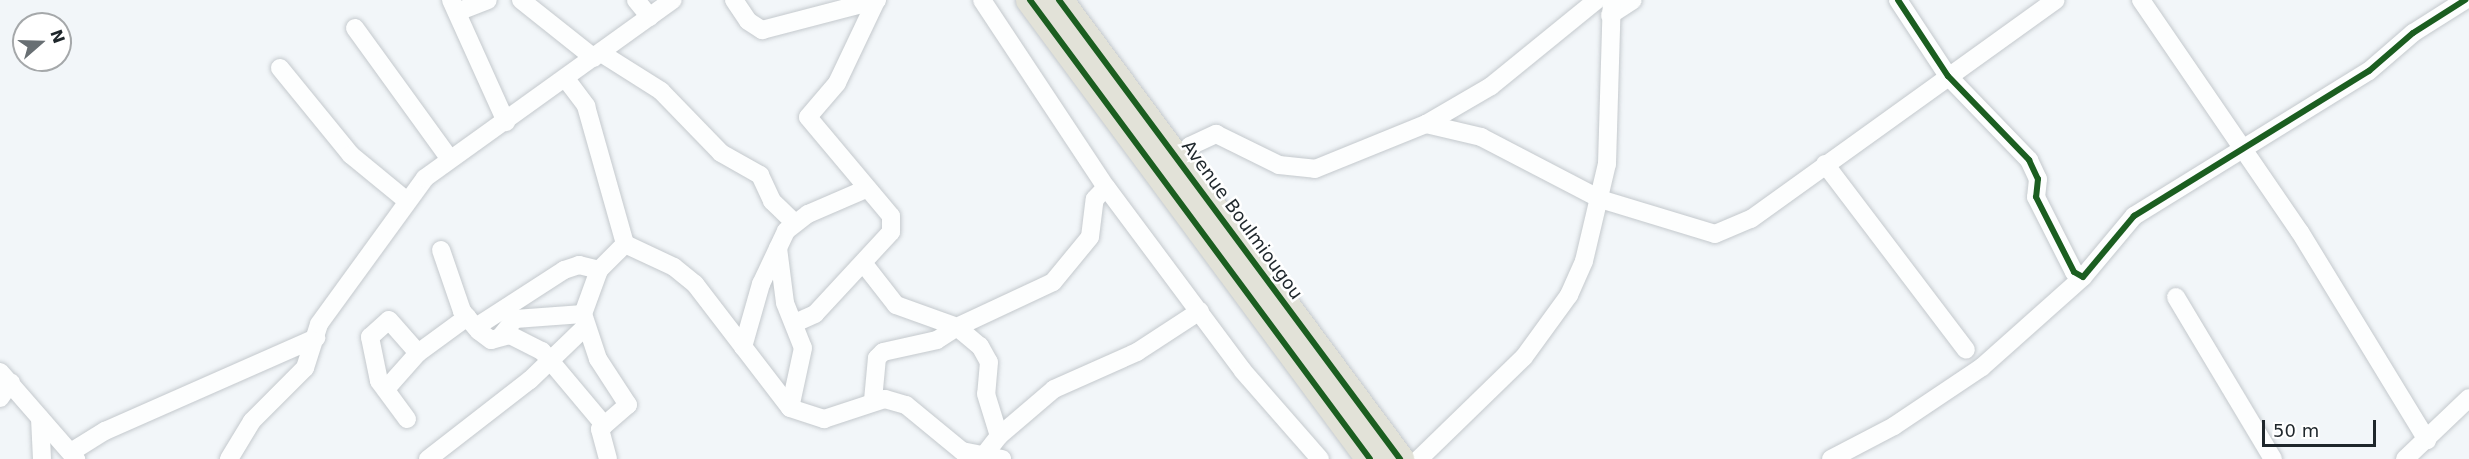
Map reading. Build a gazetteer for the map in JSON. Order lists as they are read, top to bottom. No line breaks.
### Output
{"streets":{"highway":["Avenue Boulmiougou"]},"scale_bar":"50 m","north":"right"}
